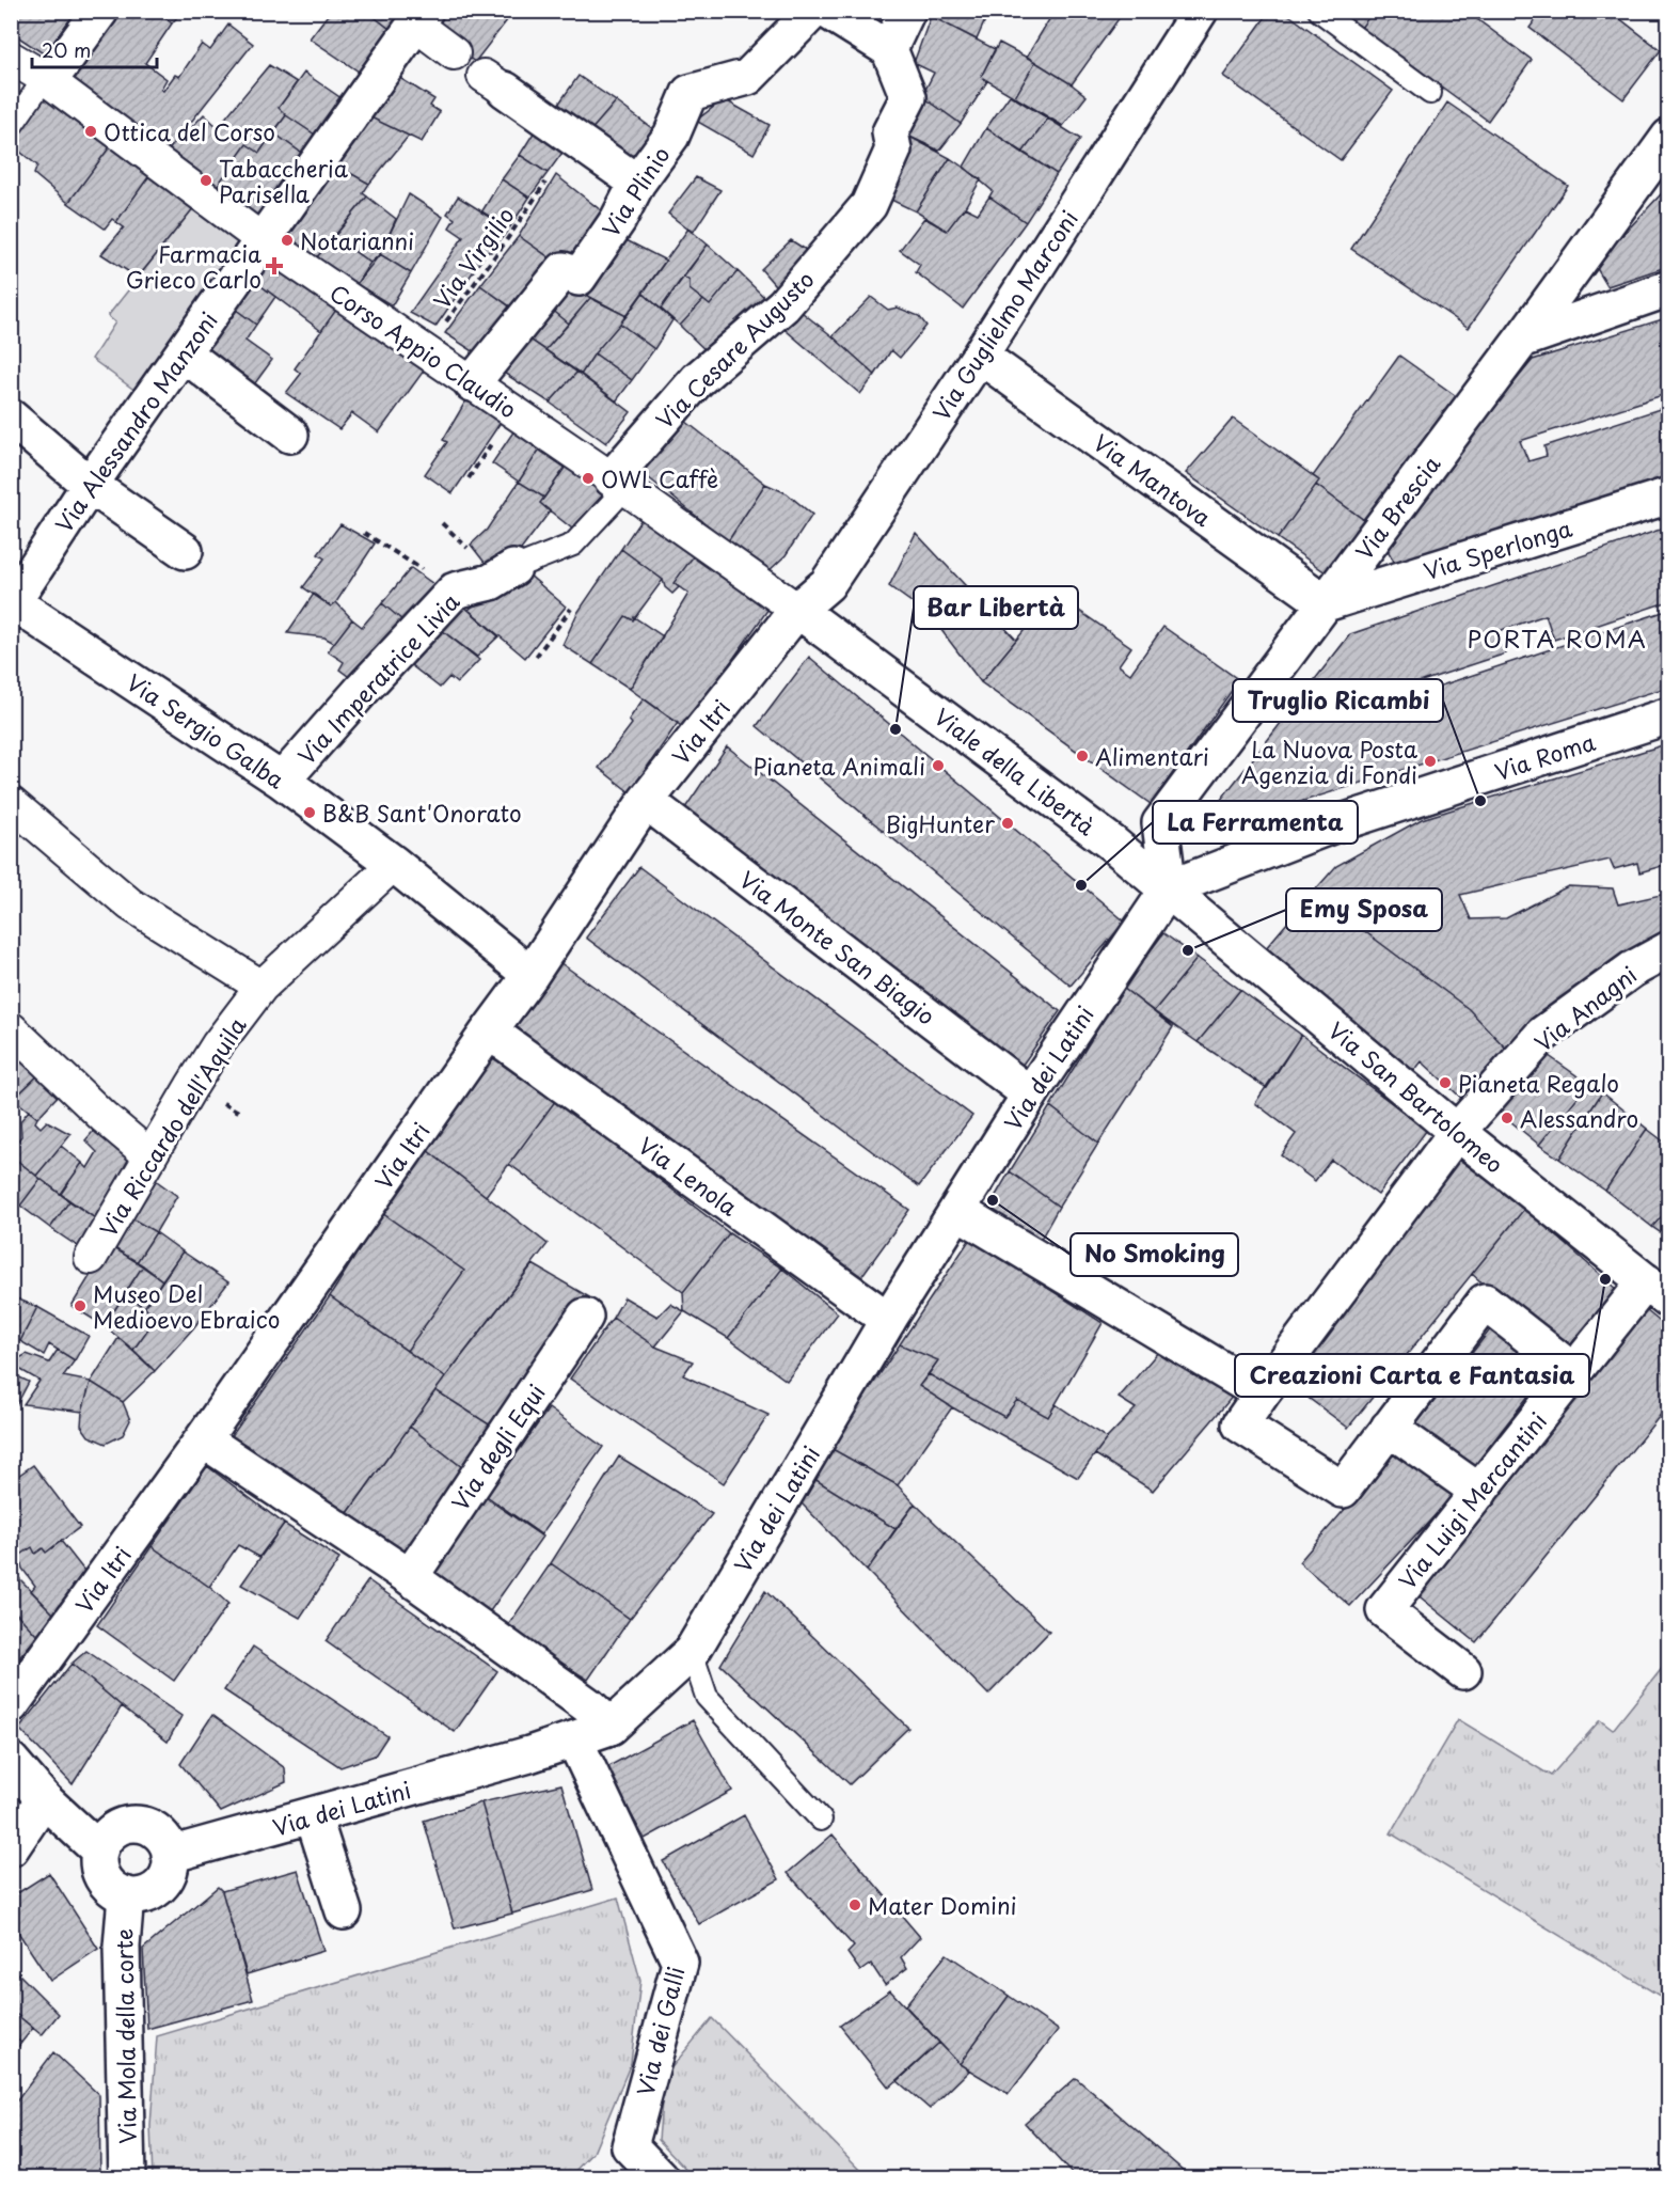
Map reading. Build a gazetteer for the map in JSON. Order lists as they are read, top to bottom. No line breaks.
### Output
{"streets":{"street":["Via Plinio","Via Guglielmo Marconi","Via Cesare Augusto","Corso Appio Claudio","Via Alessandro Manzoni","Via Mantova","Via Brescia","Via Sperlonga","Via Imperatrice Livia","Via Sergio Galba","Via Itri","Via Roma","Viale della Libertà","Via Monte San Biagio","Via Anagni","Via dei Latini","Via San Bartolomeo","Via Riccardo dell'Aquila","Via Lenola","Via degli Equi","Via Luigi Mercantini","Via dei Galli","Via Mola della corte"],"path":["Via Virgilio"]},"crossings":[["Via Plinio","Corso Appio Claudio"],["Via Virgilio","Corso Appio Claudio"],["Via Guglielmo Marconi","Corso Appio Claudio"],["Via Guglielmo Marconi","Via Mantova"],["Via Guglielmo Marconi","Via Itri"],["Via Guglielmo Marconi","Viale della Libertà"],["Via Cesare Augusto","Corso Appio Claudio"],["Corso Appio Claudio","Via Alessandro Manzoni"],["Corso Appio Claudio","Via Itri"],["Corso Appio Claudio","Viale della Libertà"],["Via Alessandro Manzoni","Via Sergio Galba"],["Via Mantova","Via Brescia"],["Via Mantova","Via Sperlonga"],["Via Brescia","Via Sperlonga"],["Via Brescia","Via Roma"],["Via Brescia","Viale della Libertà"],["Via Brescia","Via dei Latini"],["Via Brescia","Via San Bartolomeo"],["Via Imperatrice Livia","Via Sergio Galba"],["Via Sergio Galba","Via Itri"],["Via Sergio Galba","Via Riccardo dell'Aquila"],["Via Itri","Viale della Libertà"],["Via Itri","Via Monte San Biagio"],["Via Itri","Via Lenola"],["Via Roma","Viale della Libertà"],["Via Roma","Via dei Latini"],["Via Roma","Via San Bartolomeo"],["Viale della Libertà","Via dei Latini"],["Viale della Libertà","Via San Bartolomeo"],["Via Monte San Biagio","Via dei Latini"],["Via Anagni","Via San Bartolomeo"],["Via dei Latini","Via San Bartolomeo"],["Via dei Latini","Via Lenola"],["Via dei Latini","Via dei Galli"],["Via dei Latini","Via Mola della corte"],["Via San Bartolomeo","Via Luigi Mercantini"]],"districts":["PORTA ROMA"],"places":{"other":["Ottica del Corso","Tabaccheria Parisella","Notarianni","OWL Caffè","Bar Libertà","Alimentari","La Nuova Posta Agenzia di Fondi","Pianeta Animali","Truglio Ricambi","B&B Sant'Onorato","BigHunter","La Ferramenta","Emy Sposa","Pianeta Regalo","Alessandro","No Smoking","Creazioni Carta e Fantasia","Museo Del Medioevo Ebraico","Mater Domini"],"health":["Farmacia Grieco Carlo"]},"scale_bar":"20 m"}
